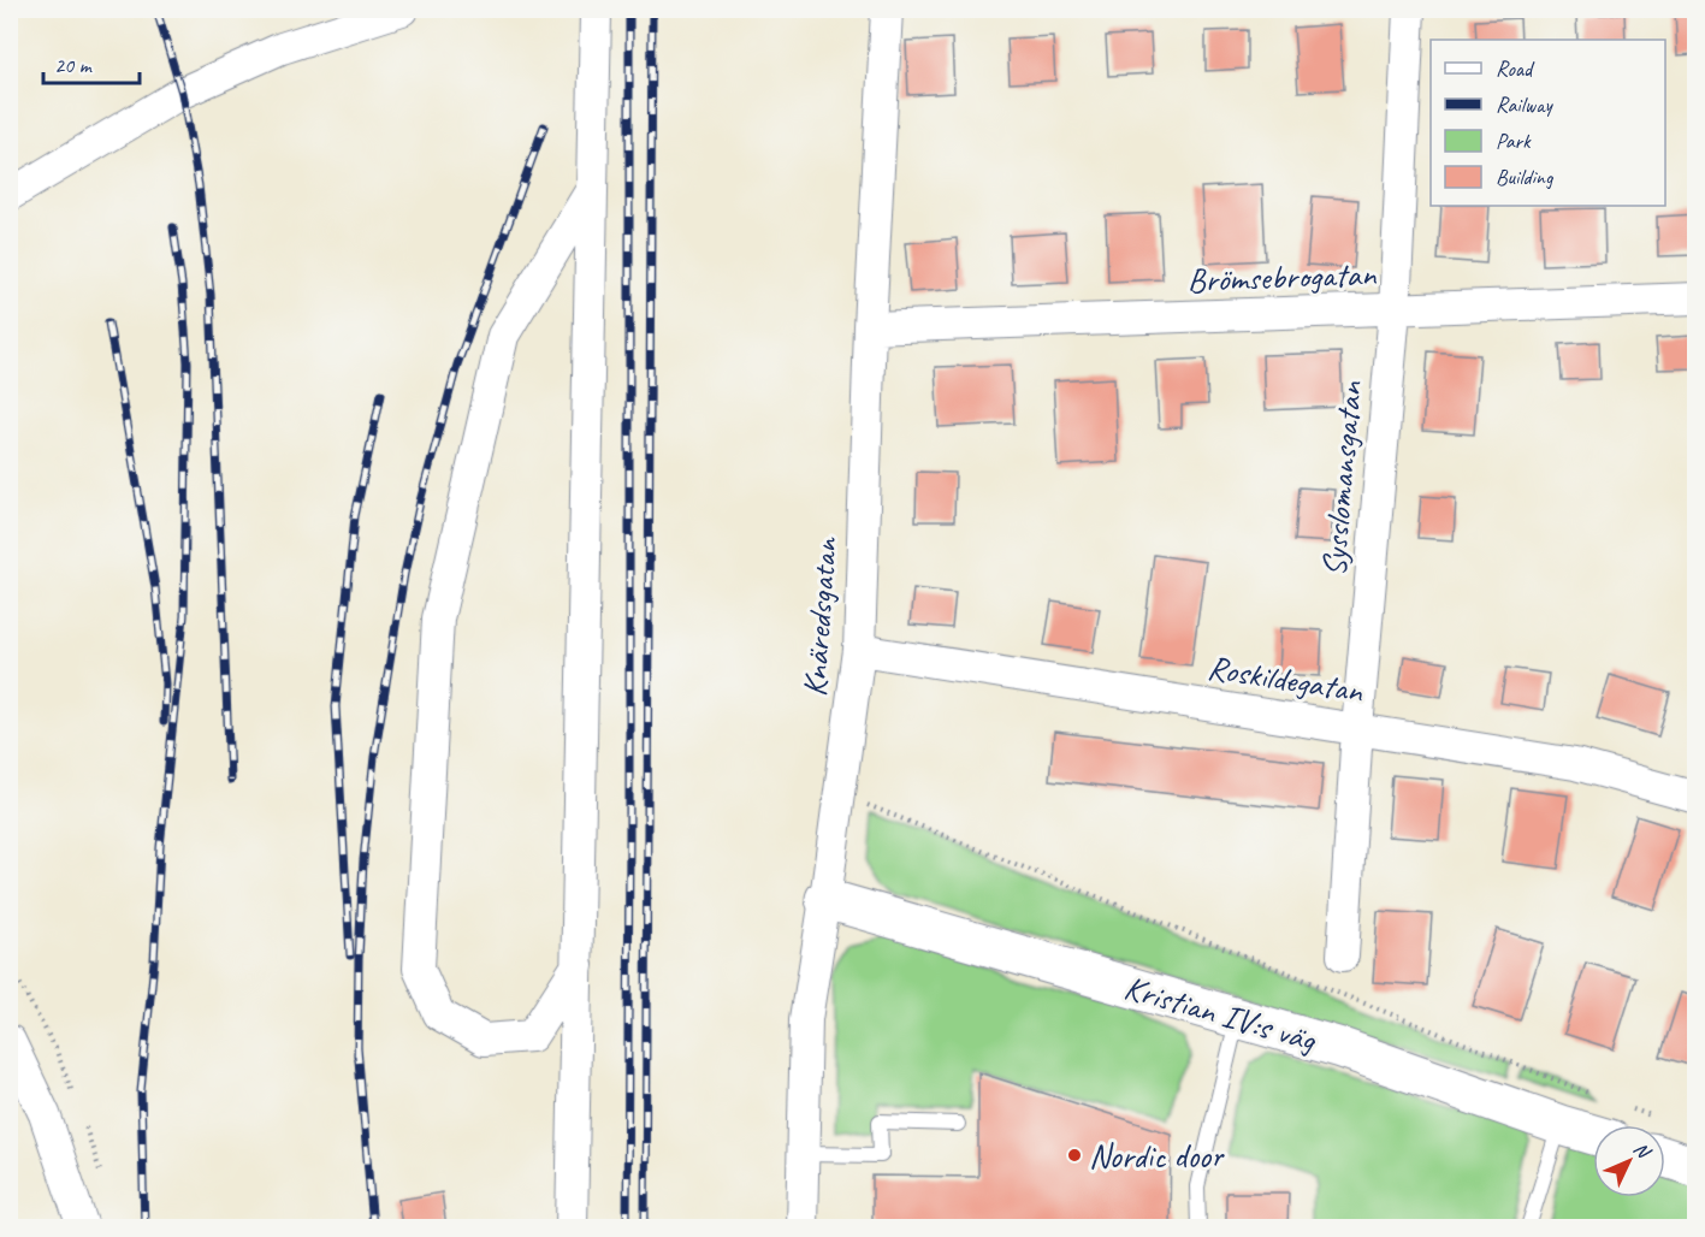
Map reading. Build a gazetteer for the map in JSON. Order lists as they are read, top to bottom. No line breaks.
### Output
{"streets":{"street":["Brömsebrogatan","Sysslomansgatan","Knäredsgatan","Roskildegatan","Kristian IV:s väg"]},"crossings":[["Brömsebrogatan","Sysslomansgatan"],["Brömsebrogatan","Knäredsgatan"],["Sysslomansgatan","Roskildegatan"],["Knäredsgatan","Roskildegatan"],["Knäredsgatan","Kristian IV:s väg"]],"places":["Nordic door"],"legend":["Road","Railway","Park","Building"],"scale_bar":"20 m","north":"top right"}
